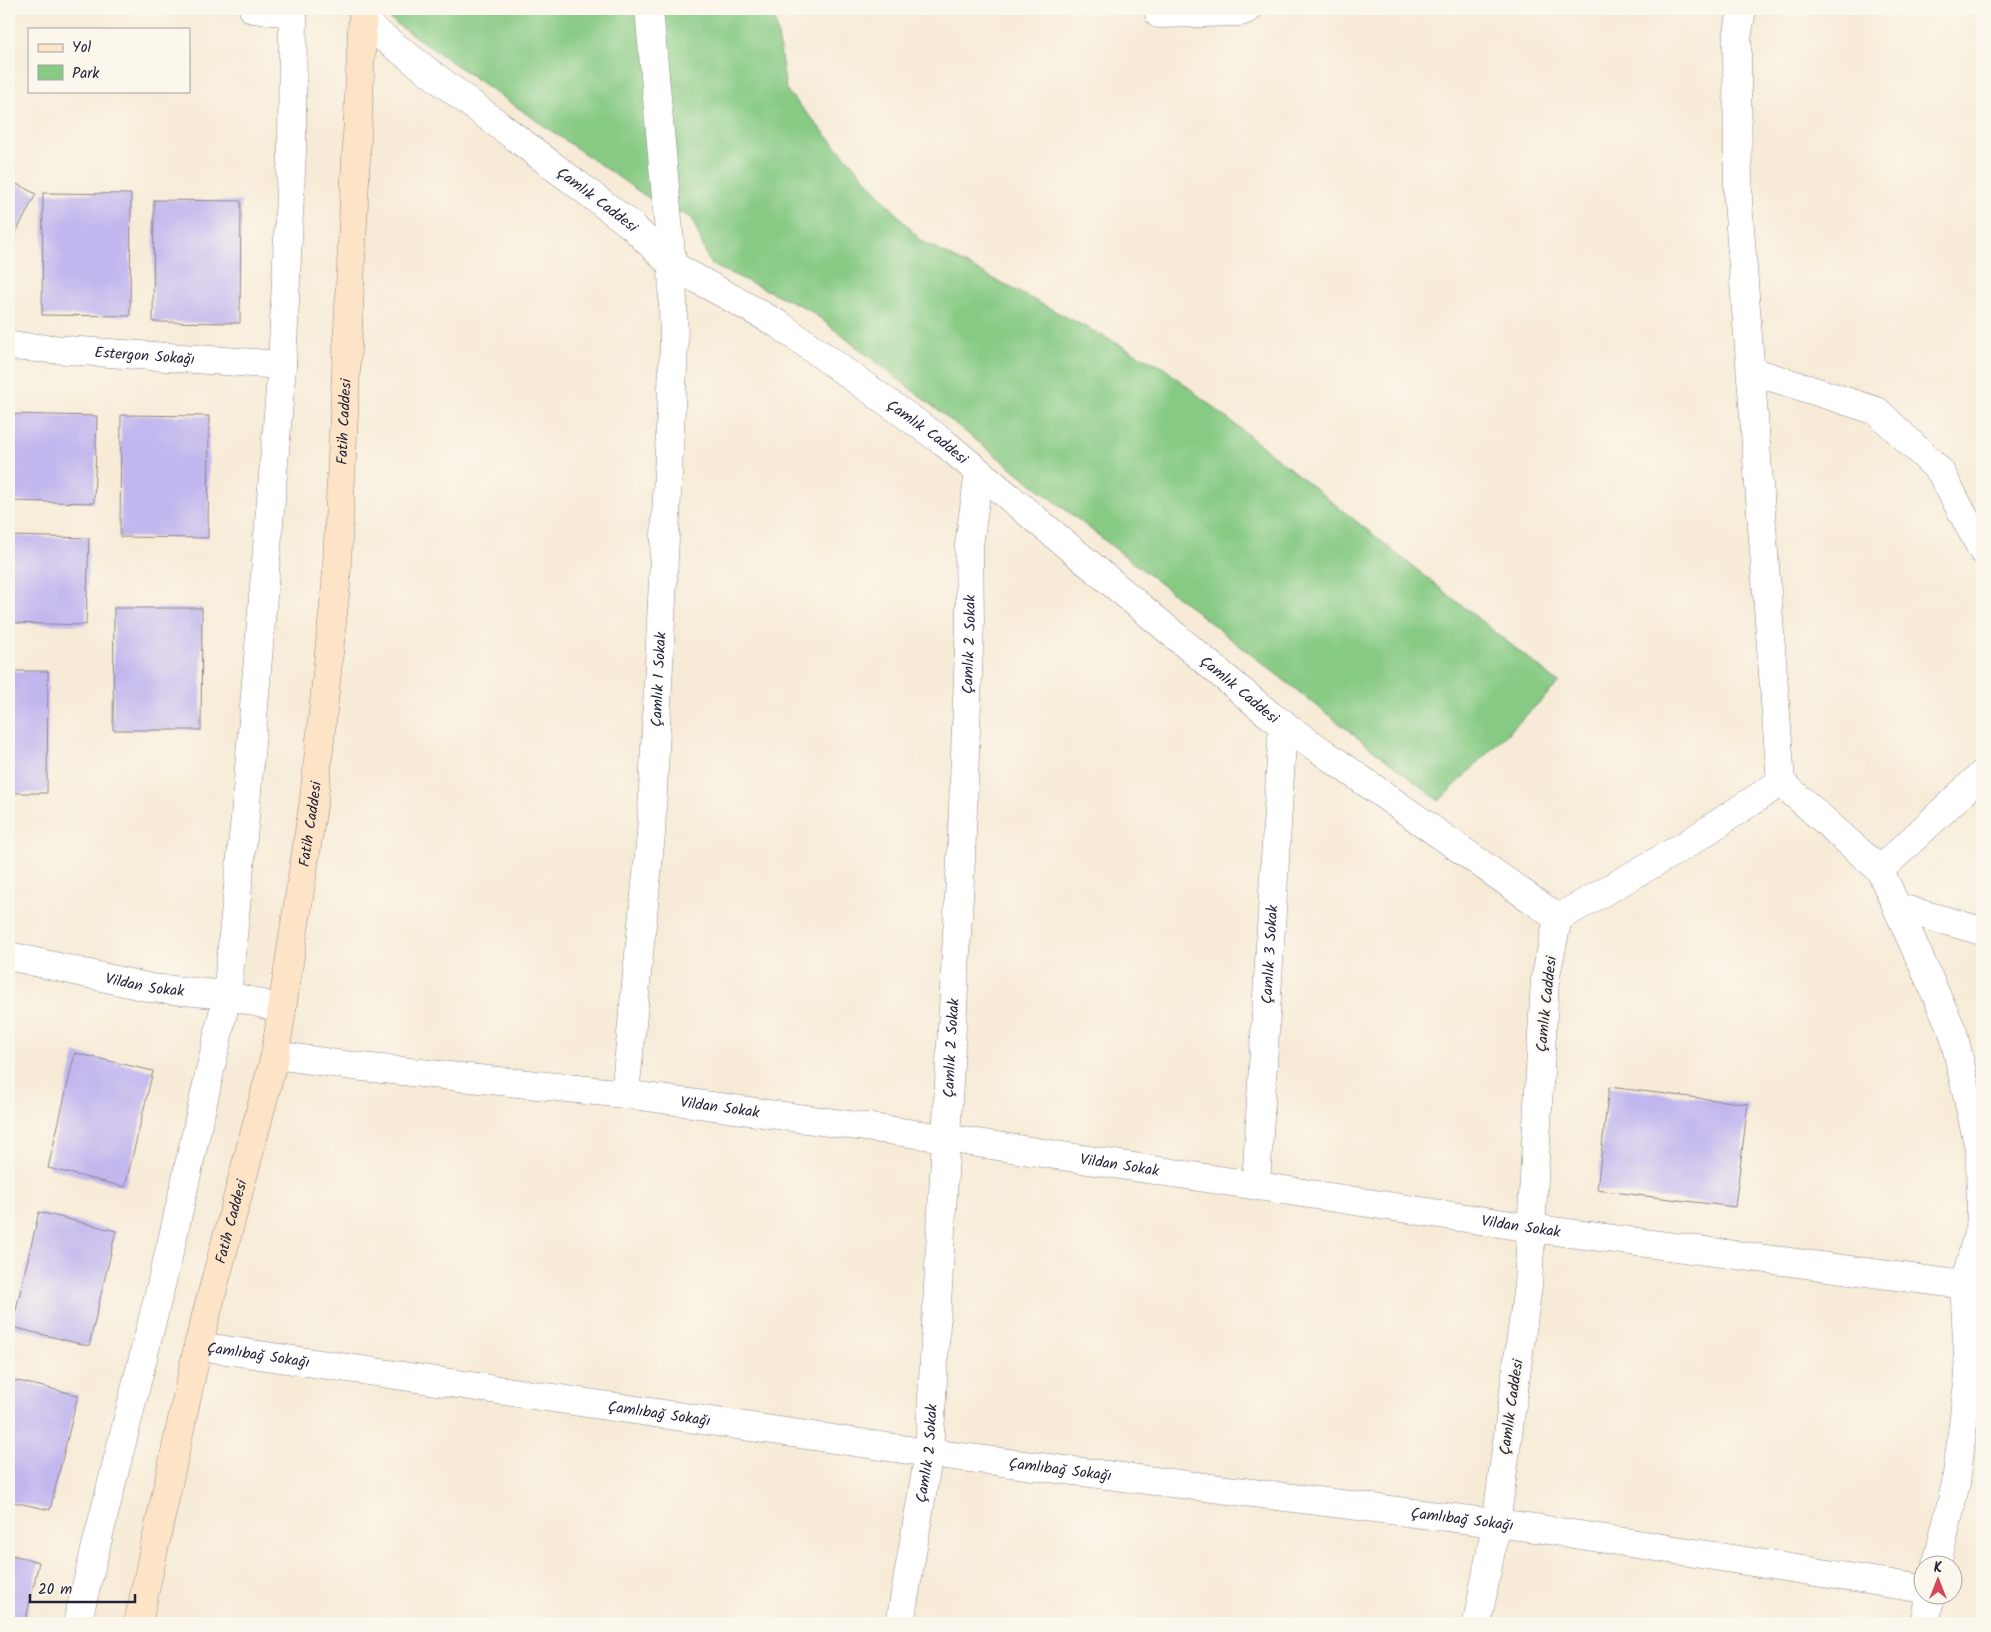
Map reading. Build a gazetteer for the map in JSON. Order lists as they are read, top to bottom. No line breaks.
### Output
{"streets":{"main road":["Fatih Caddesi"],"street":["Çamlık Caddesi","Estergon Sokağı","Çamlık 2 Sokak","Çamlık 1 Sokak","Çamlık 3 Sokak","Vildan Sokak","Çamlıbağ Sokağı"]},"crossings":[["Çamlık Caddesi","Fatih Caddesi"],["Çamlık Caddesi","Çamlık 2 Sokak"],["Çamlık Caddesi","Çamlık 1 Sokak"],["Çamlık Caddesi","Çamlık 3 Sokak"],["Çamlık Caddesi","Vildan Sokak"],["Çamlık Caddesi","Çamlıbağ Sokağı"],["Fatih Caddesi","Vildan Sokak"],["Fatih Caddesi","Çamlıbağ Sokağı"],["Çamlık 2 Sokak","Vildan Sokak"],["Çamlık 2 Sokak","Çamlıbağ Sokağı"],["Çamlık 1 Sokak","Vildan Sokak"],["Çamlık 3 Sokak","Vildan Sokak"]],"legend":["Yol","Park"],"scale_bar":"20 m","north":"top"}
